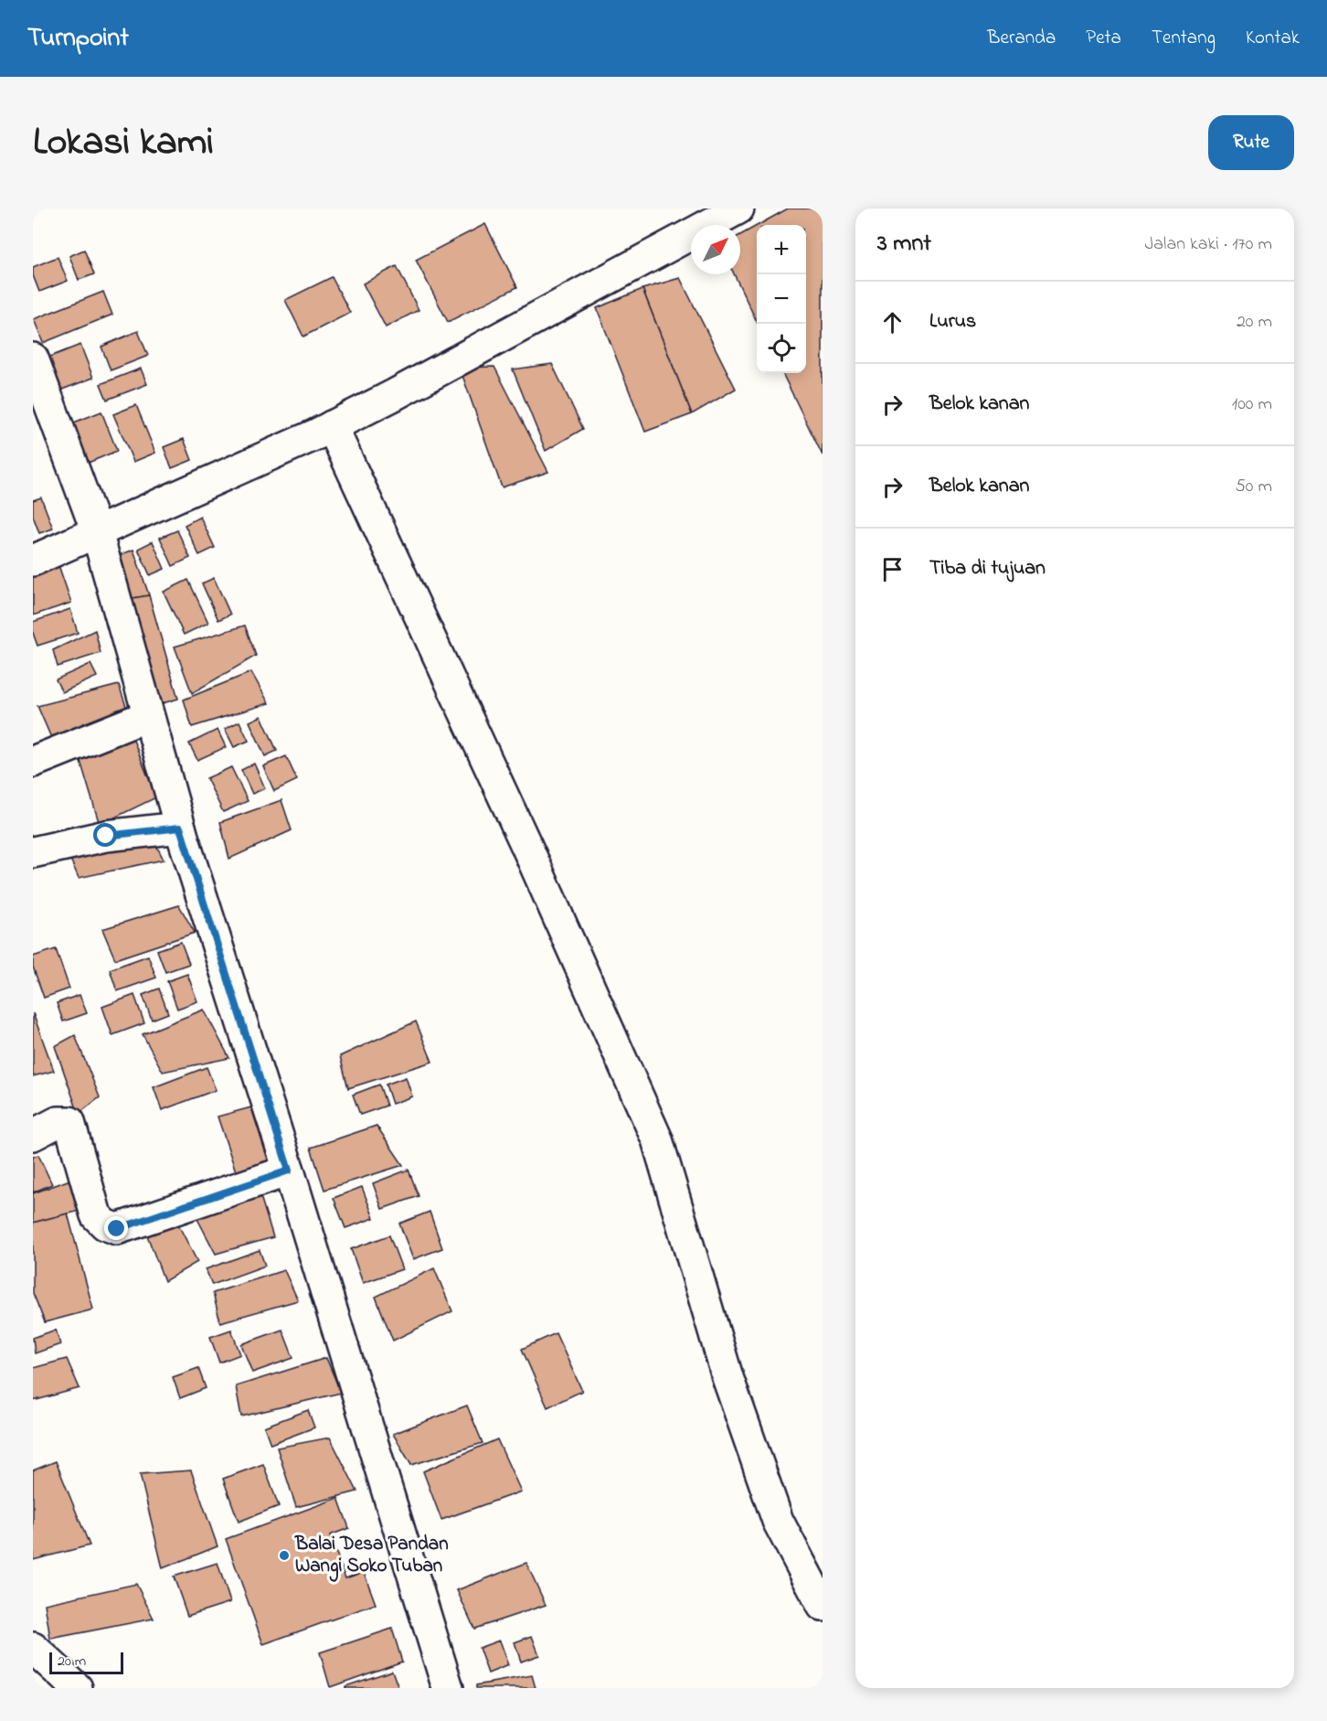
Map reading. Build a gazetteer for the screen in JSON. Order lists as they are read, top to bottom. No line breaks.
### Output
{"places":["Balai Desa Pandan Wangi Soko Tuban"],"scale_bar":"20 m","north":"top right","page":{"header":"Turnpoint","nav":["Beranda","Peta","Tentang","Kontak"],"title":"Lokasi kami","buttons":"Rute","heading":["3 mnt","Jalan kaki · 170 m"],"map_buttons":["+","−"],"list":[["Lurus","20 m"],["Belok kanan","100 m"],["Belok kanan","50 m"],"Tiba di tujuan"],"scale":"20 m"}}
